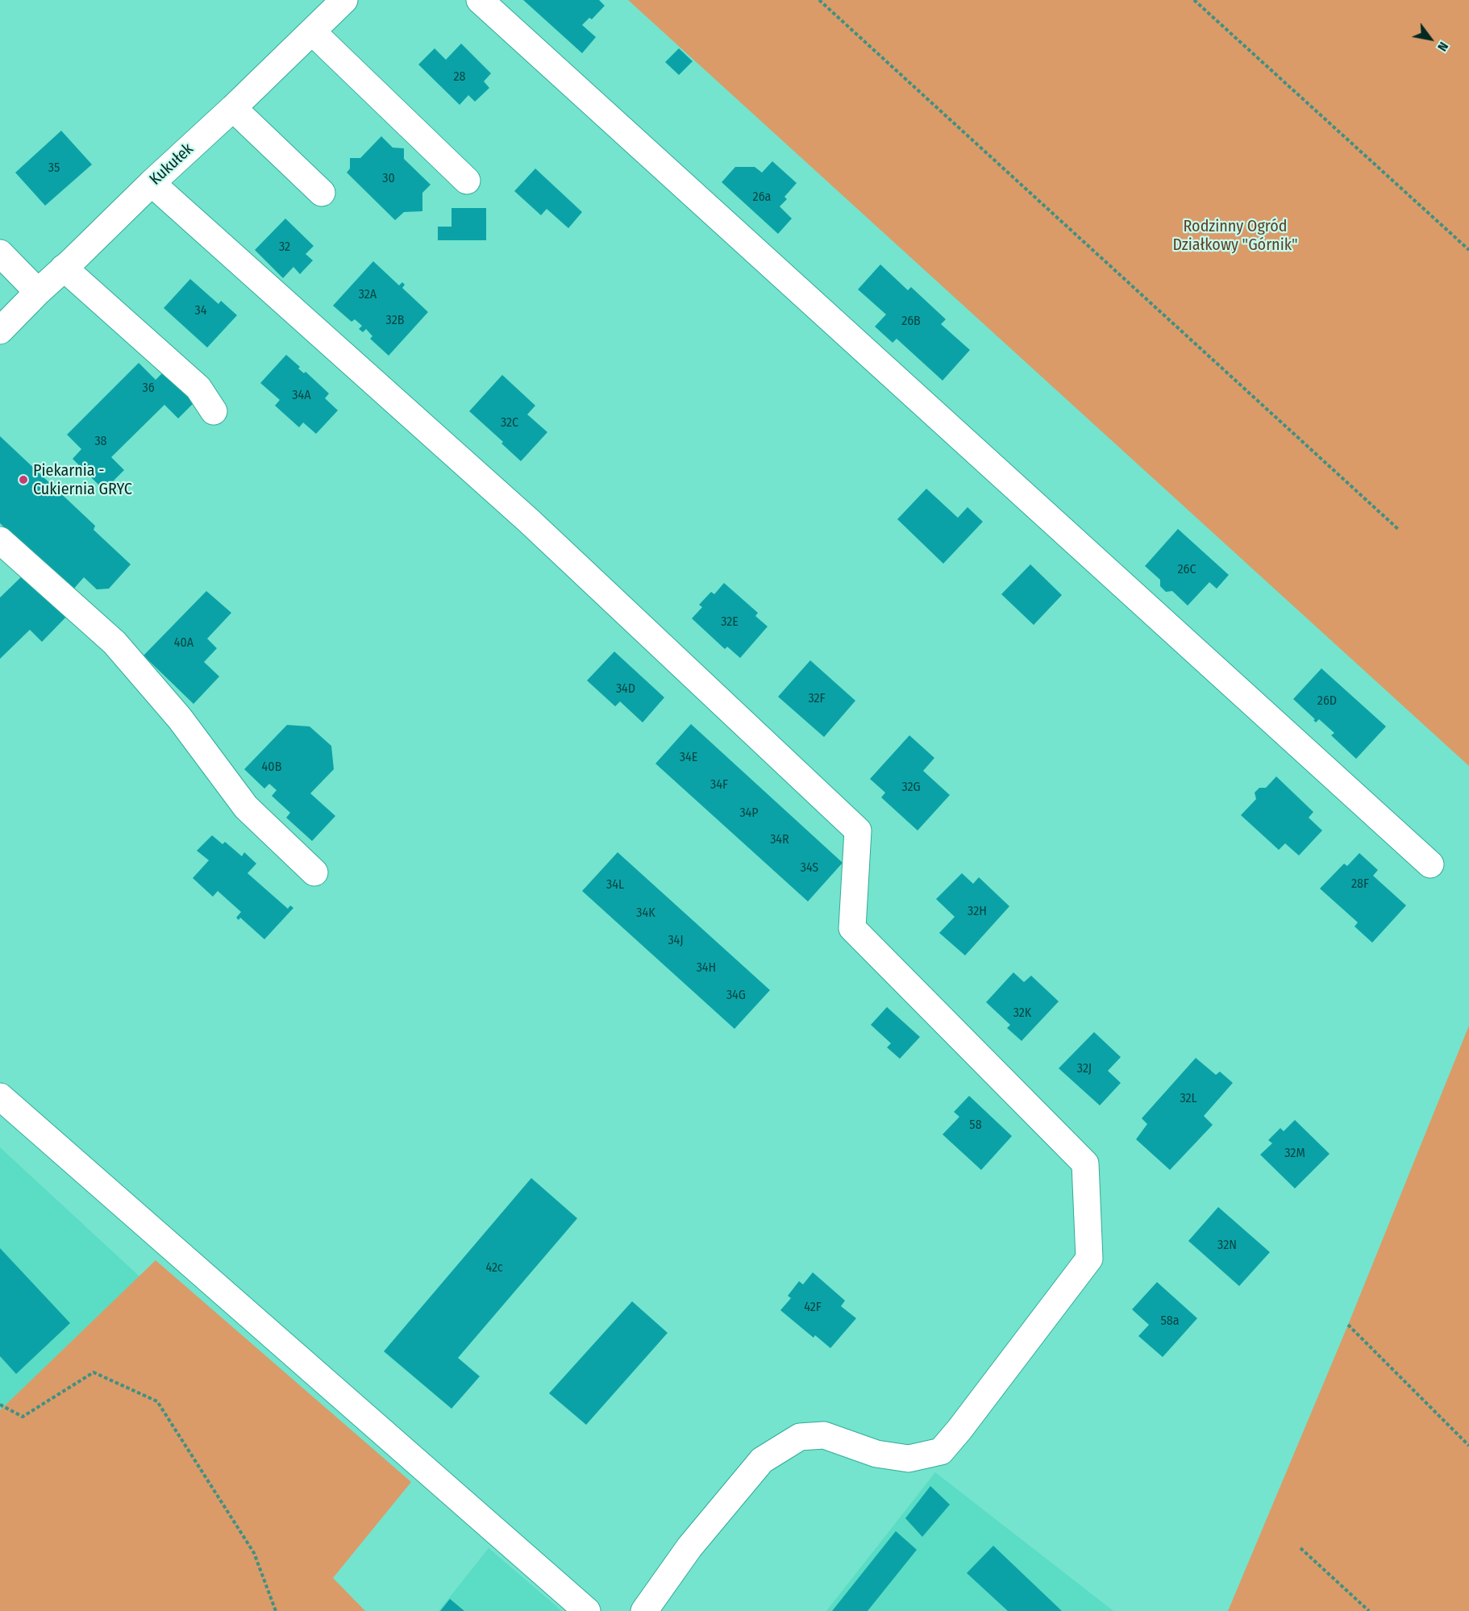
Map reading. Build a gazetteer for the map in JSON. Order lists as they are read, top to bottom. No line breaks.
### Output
{"streets":{"street":["Kukułek"]},"parks":["Rodzinny Ogród Działkowy \"Górnik\""],"places":["Piekarnia - Cukiernia GRYC"],"house_numbers":["28","35","30","26a","32","32A","34","32B","26B","36","34A","32C","38","26C","32E","40A","34D","32F","26D","34E","40B","34F","32G","34P","34R","34S","28F","34L","32H","34K","34J","34H","34G","32K","32J","32L","58","32M","32N","42c","42F","58a"],"north":"bottom right"}
